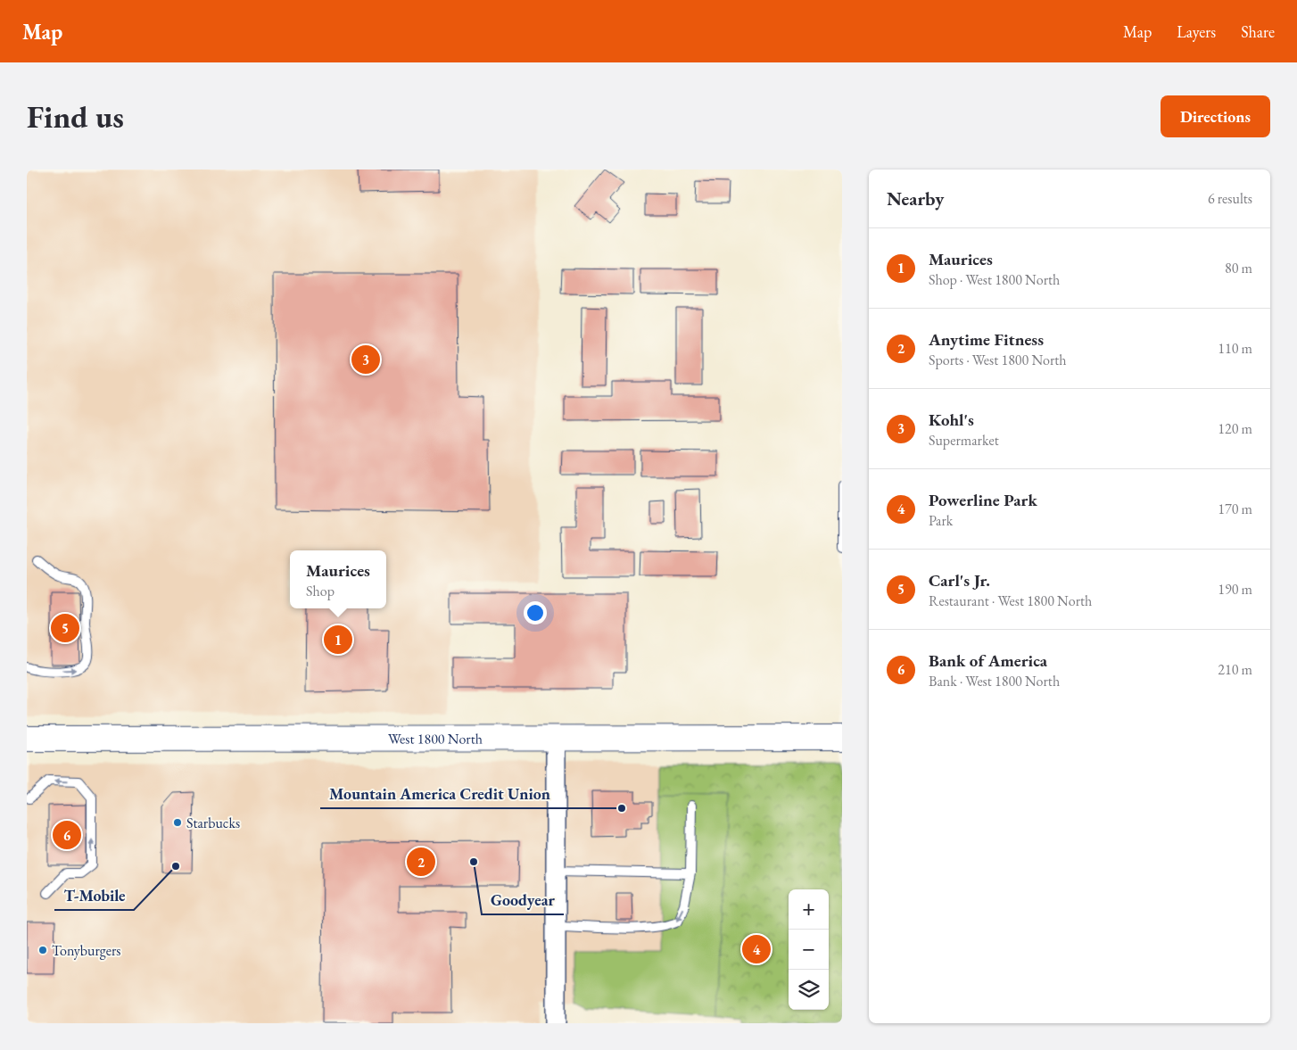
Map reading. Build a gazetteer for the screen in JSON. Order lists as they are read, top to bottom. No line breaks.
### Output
{"streets":{"main road":["West 1800 North"]},"places":["Mountain America Credit Union","Starbucks","Goodyear","T-Mobile","Tonyburgers"],"page":{"header":"Map","nav":["Map","Layers","Share"],"buttons":"Directions","title":"Find us","heading":["Nearby","6 results"],"list":[{"mark":"1","name":"Maurices","note":"Shop · West 1800 North","value":"80 m"},{"mark":"2","name":"Anytime Fitness","note":"Sports · West 1800 North","value":"110 m"},{"mark":"3","name":"Kohl's","note":"Supermarket","value":"120 m"},{"mark":"4","name":"Powerline Park","note":"Park","value":"170 m"},{"mark":"5","name":"Carl's Jr.","note":"Restaurant · West 1800 North","value":"190 m"},{"mark":"6","name":"Bank of America","note":"Bank · West 1800 North","value":"210 m"}],"pins":["3","5","1","6","2","4"],"popup":["Maurices","Shop"],"map_buttons":["+","−"]}}
